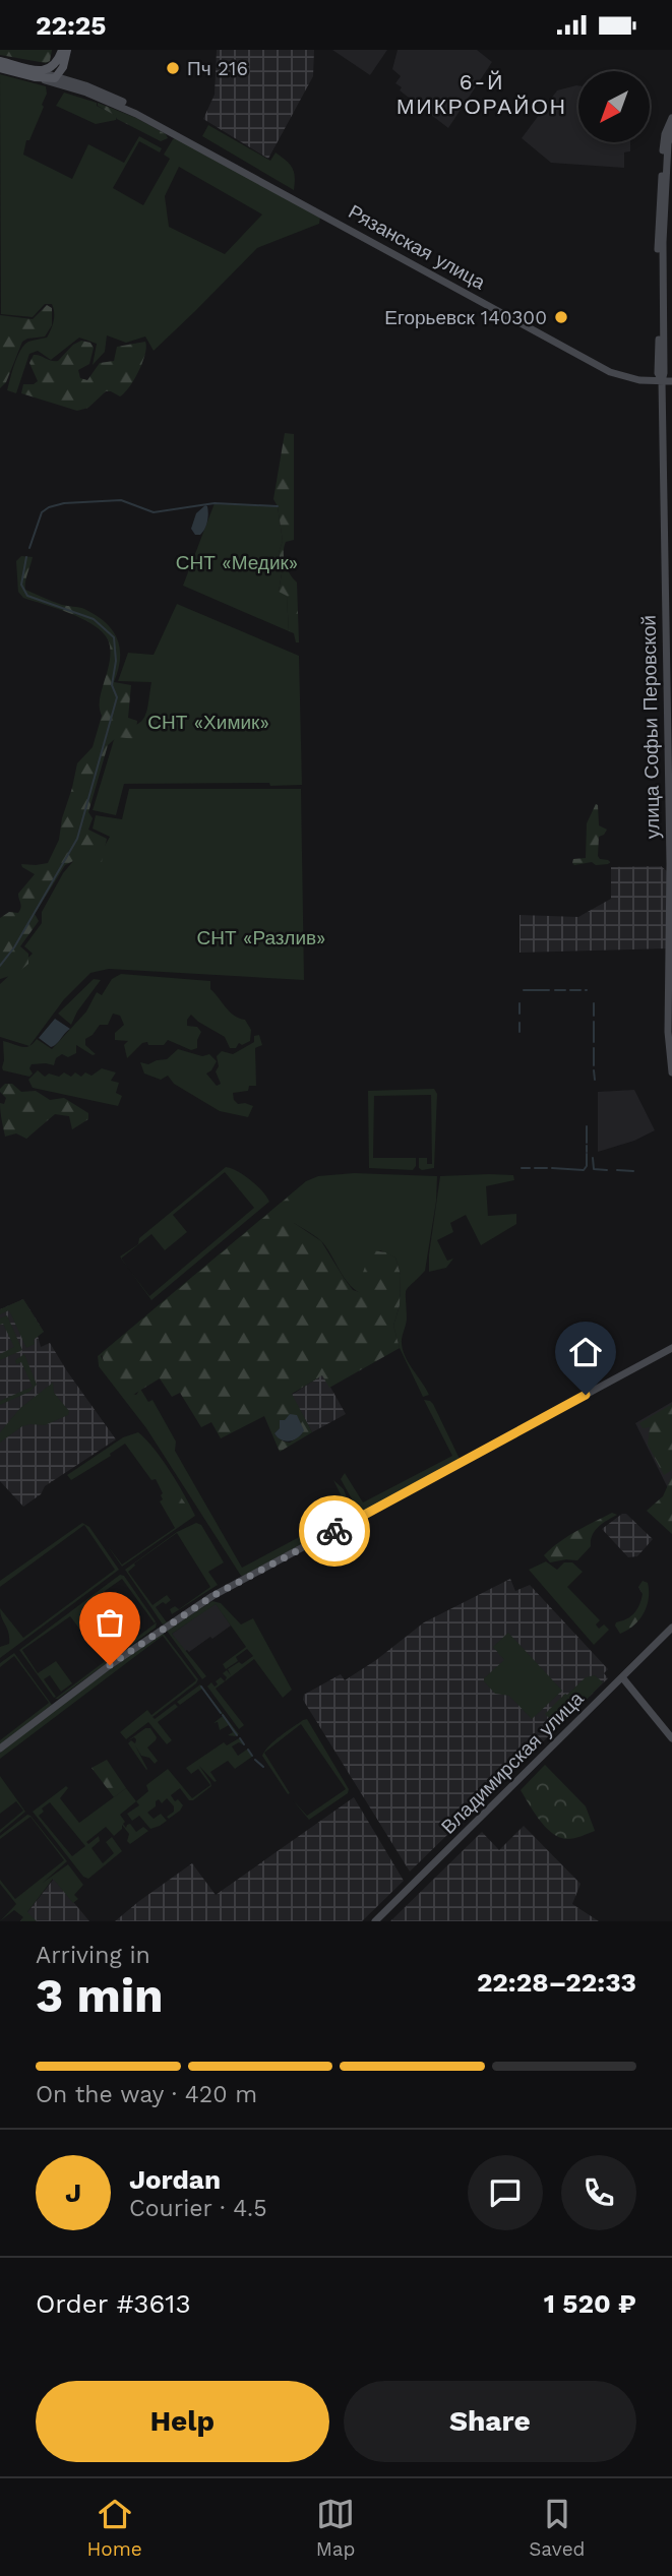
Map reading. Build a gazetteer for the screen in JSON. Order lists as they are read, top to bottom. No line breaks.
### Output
{"streets":{"street":["Рязанская улица","улица Софьи Перовской","Владимирская улица"]},"crossings":[["Рязанская улица","улица Софьи Перовской"]],"districts":["6-Й МИКРОРАЙОН"],"parks":["СНТ «Медик»","СНТ «Химик»","СНТ «Разлив»"],"places":["Пч 216","Егорьевск 140300"],"north":"bottom left","page":{"status":"22:25","heading":["3 min","Arriving in","22:28–22:33"],"panel":["Jordan","Courier · 4.5","Order #3613","1 520 ₽"],"bar":"On the way · 420 m","round":"J","buttons":["Help","Share"],"tabs":["Home","Map","Saved"]}}
